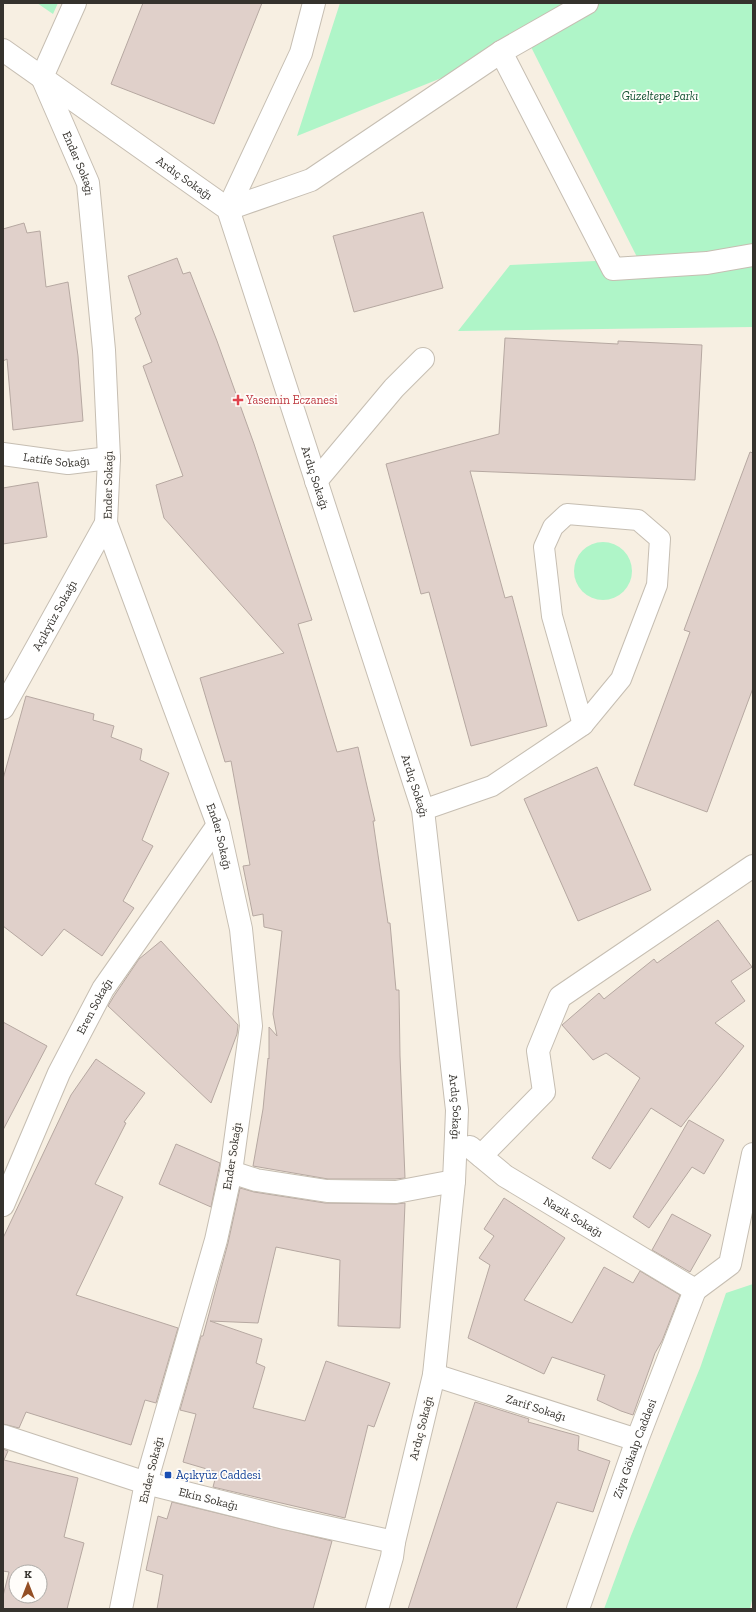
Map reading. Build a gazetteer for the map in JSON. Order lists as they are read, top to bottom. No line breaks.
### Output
{"streets":{"street":["Ender Sokağı","Ardıç Sokağı","Latife Sokağı","Açıkyüz Sokağı","Eren Sokağı","Nazik Sokağı","Zarif Sokağı","Ziya Gökalp Caddesi","Ekin Sokağı"]},"crossings":[["Ender Sokağı","Ardıç Sokağı"],["Ender Sokağı","Latife Sokağı"],["Ender Sokağı","Açıkyüz Sokağı"],["Ender Sokağı","Eren Sokağı"],["Ender Sokağı","Ekin Sokağı"],["Ardıç Sokağı","Nazik Sokağı"],["Ardıç Sokağı","Zarif Sokağı"],["Ardıç Sokağı","Ekin Sokağı"],["Nazik Sokağı","Ziya Gökalp Caddesi"],["Zarif Sokağı","Ziya Gökalp Caddesi"]],"parks":["Güzeltepe Parkı"],"places":{"health":["Yasemin Eczanesi"],"transit":["Açıkyüz Caddesi"]},"north":"top"}
